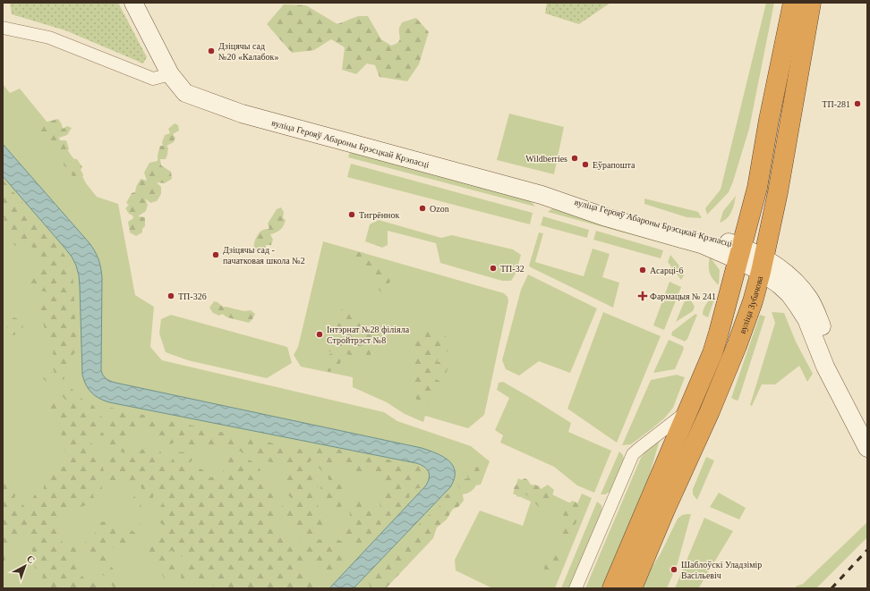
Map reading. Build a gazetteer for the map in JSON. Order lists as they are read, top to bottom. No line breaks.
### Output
{"streets":{"highway":["вуліца Зубачова"],"main road":["вуліца Герояў Абароны Брэсцкай Крэпасці"]},"crossings":[["вуліца Герояў Абароны Брэсцкай Крэпасці","вуліца Зубачова"]],"places":{"other":["Дзіцячы сад №20 «Калабок»","ТП-281","Wildberries","Еўрапошта","Ozon","Тигрённок","Дзіцячы сад - пачатковая школа №2","ТП-32","Асарці-6","ТП-326","Інтэрнат №28 фiлiяла Стройтрэст №8","Шаблоўскі Уладзімір Васільевіч"],"health":["Фармацыя № 241"]},"north":"top right"}
